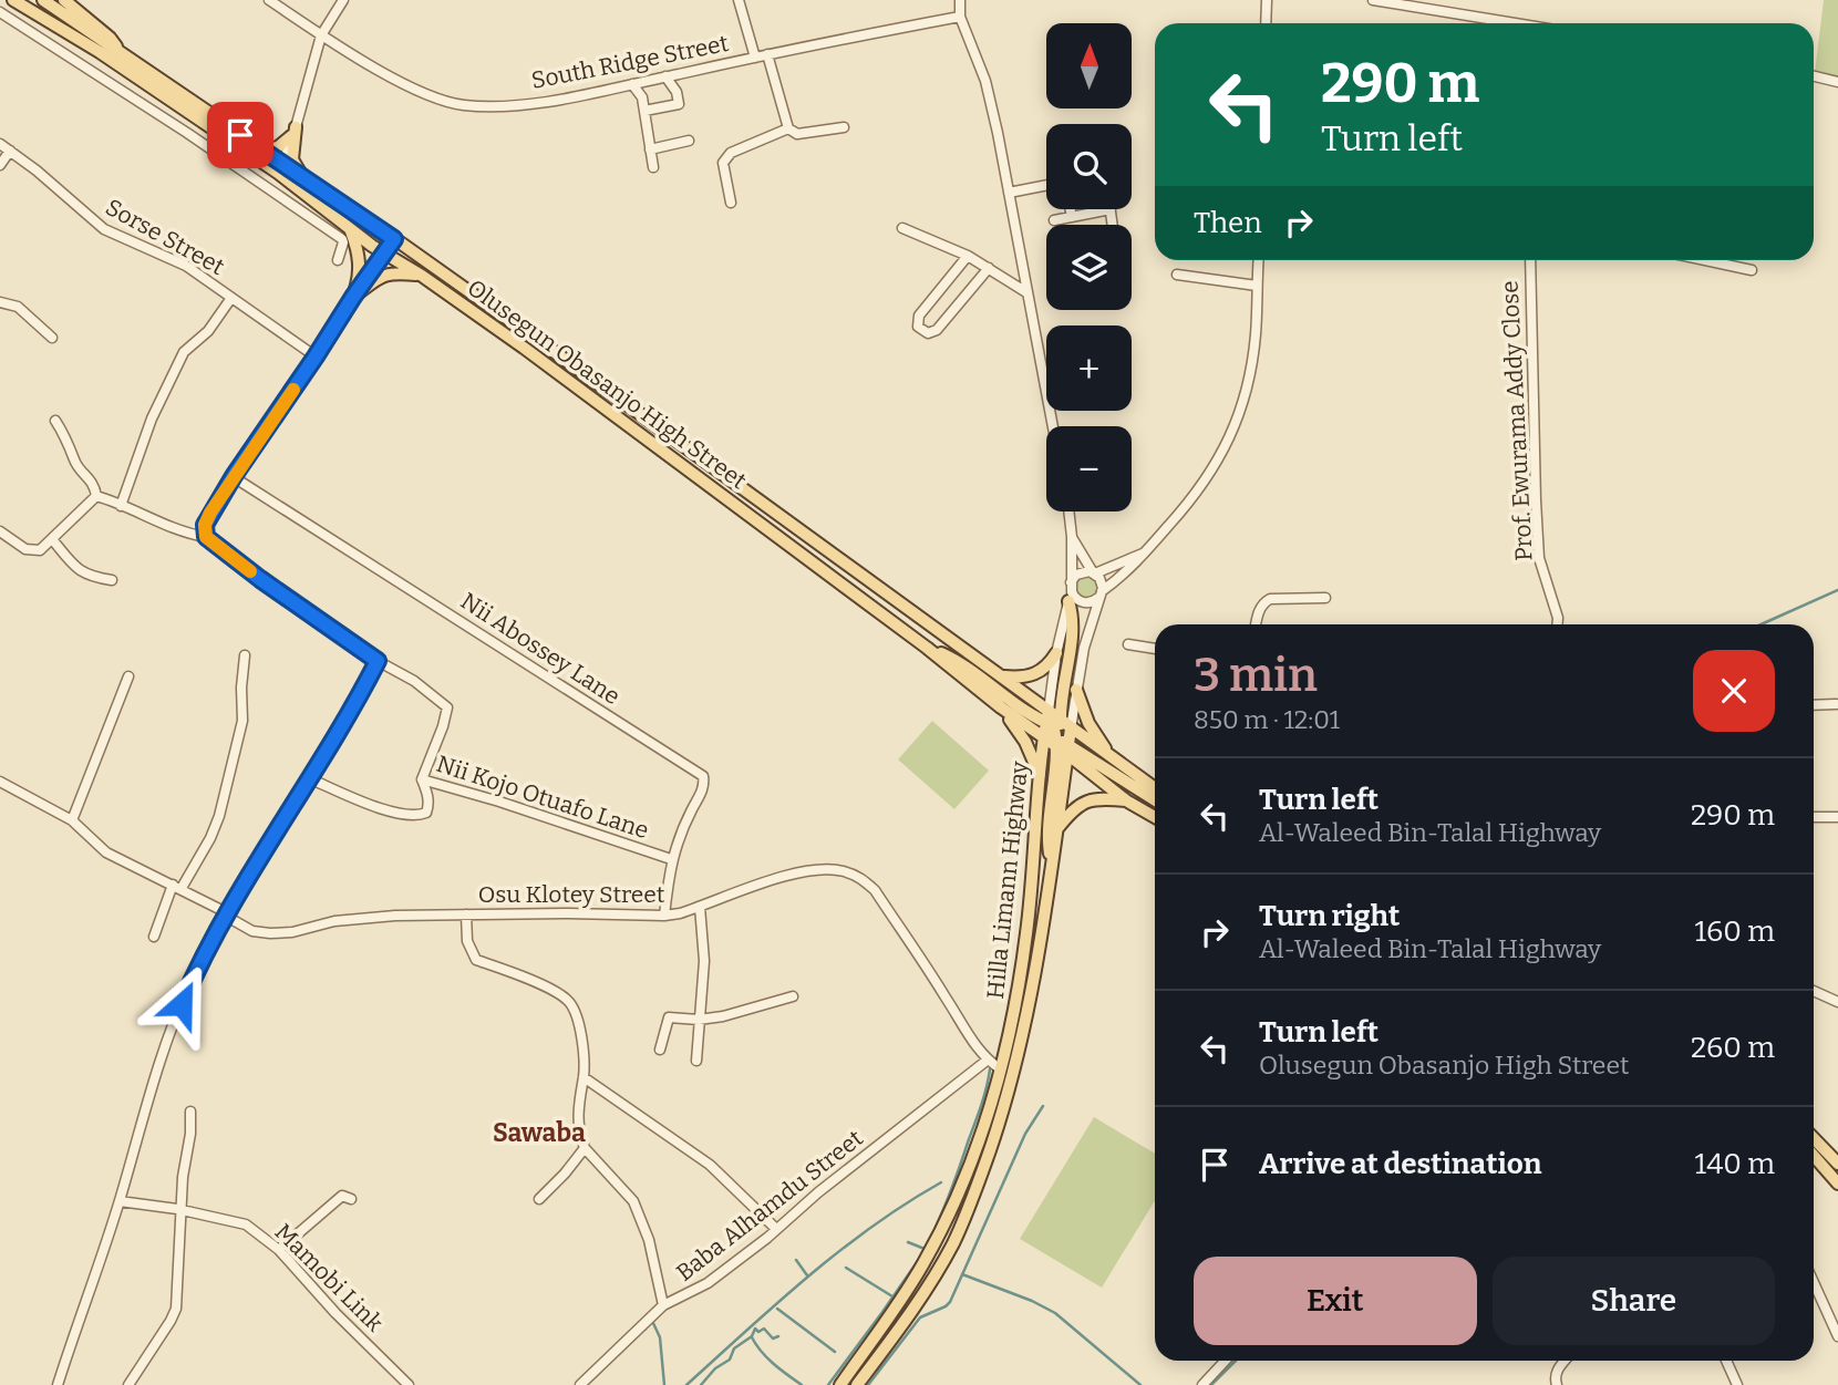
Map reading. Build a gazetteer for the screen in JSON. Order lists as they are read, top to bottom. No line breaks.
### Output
{"streets":{"main road":["Olusegun Obasanjo High Street","Hilla Limann Highway"],"street":["South Ridge Street","Sorse Street","Prof. Ewurama Addy Close","Nii Abossey Lane","Nii Kojo Otuafo Lane","Osu Klotey Street","Baba Alhamdu Street","Mamobi Link"]},"crossings":[["Olusegun Obasanjo High Street","Hilla Limann Highway"],["Nii Abossey Lane","Nii Kojo Otuafo Lane"],["Nii Abossey Lane","Osu Klotey Street"],["Hilla Limann Highway","Osu Klotey Street"],["Osu Klotey Street","Baba Alhamdu Street"]],"districts":["Sawaba"],"north":"top","page":{"map_buttons":["+","−"],"turn":["290 m","Turn left"],"then":"Then","heading":["3 min","850 m · 12:01"],"list":[{"name":"Turn left","note":"Al-Waleed Bin-Talal Highway","value":"290 m"},{"name":"Turn right","note":"Al-Waleed Bin-Talal Highway","value":"160 m"},{"name":"Turn left","note":"Olusegun Obasanjo High Street","value":"260 m"},{"name":"Arrive at destination","value":"140 m"}],"buttons":["Exit","Share"]}}
